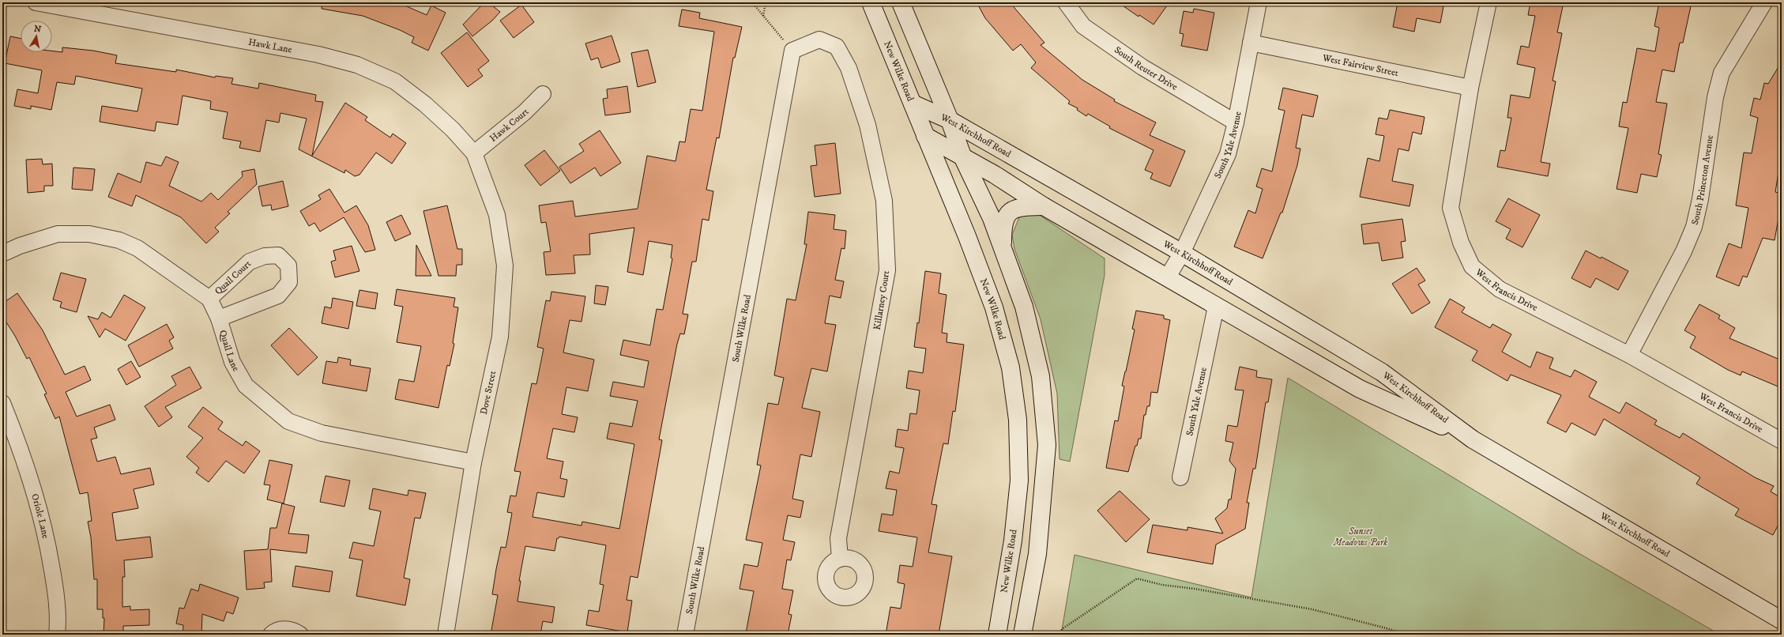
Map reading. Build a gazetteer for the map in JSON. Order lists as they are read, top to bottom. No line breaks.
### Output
{"streets":{"main road":["New Wilke Road","West Kirchhoff Road"],"street":["Hawk Lane","West Fairview Street","South Reuter Drive","Hawk Court","South Yale Avenue","South Princeton Avenue","Quail Court","West Francis Drive","Killarney Court","South Wilke Road","Quail Lane","Dove Street","Oriole Lane"]},"crossings":[["Hawk Lane","Hawk Court"],["Hawk Lane","Dove Street"],["West Fairview Street","South Yale Avenue"],["West Fairview Street","West Francis Drive"],["South Reuter Drive","South Yale Avenue"],["New Wilke Road","West Kirchhoff Road"],["Hawk Court","Dove Street"],["West Kirchhoff Road","South Yale Avenue"],["South Princeton Avenue","West Francis Drive"],["Quail Court","Quail Lane"],["Killarney Court","South Wilke Road"],["Quail Lane","Dove Street"]],"parks":["Sunset Meadows Park"],"north":"top"}
